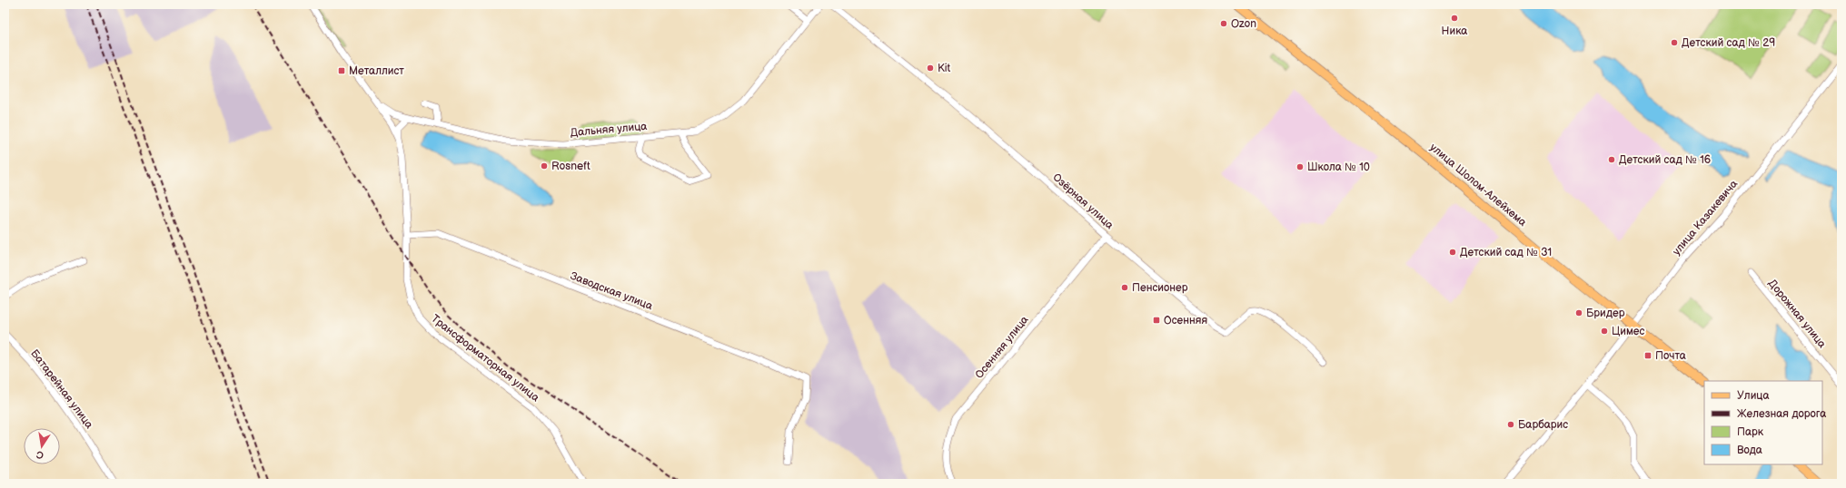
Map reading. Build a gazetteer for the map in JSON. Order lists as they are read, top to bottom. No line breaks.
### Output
{"streets":{"main road":["улица Шолом-Алейхема"],"street":["Дальняя улица","Озёрная улица","улица Казакевича","Заводская улица","Дорожная улица","Осенняя улица","Трансформаторная улица","Батарейная улица"]},"crossings":[["Дальняя улица","Трансформаторная улица"],["улица Шолом-Алейхема","улица Казакевича"],["Озёрная улица","Осенняя улица"],["Заводская улица","Трансформаторная улица"]],"places":{"other":["Ника","Ozon","Детский сад № 29","Kit","Детский сад № 16","Rosneft","Школа № 10","Детский сад № 31","Пенсионер","Бридер","Цимес","Барбарис"],"transit":["Металлист","Осенняя","Почта"]},"legend":["Улица","Железная дорога","Парк","Вода"],"north":"bottom"}
